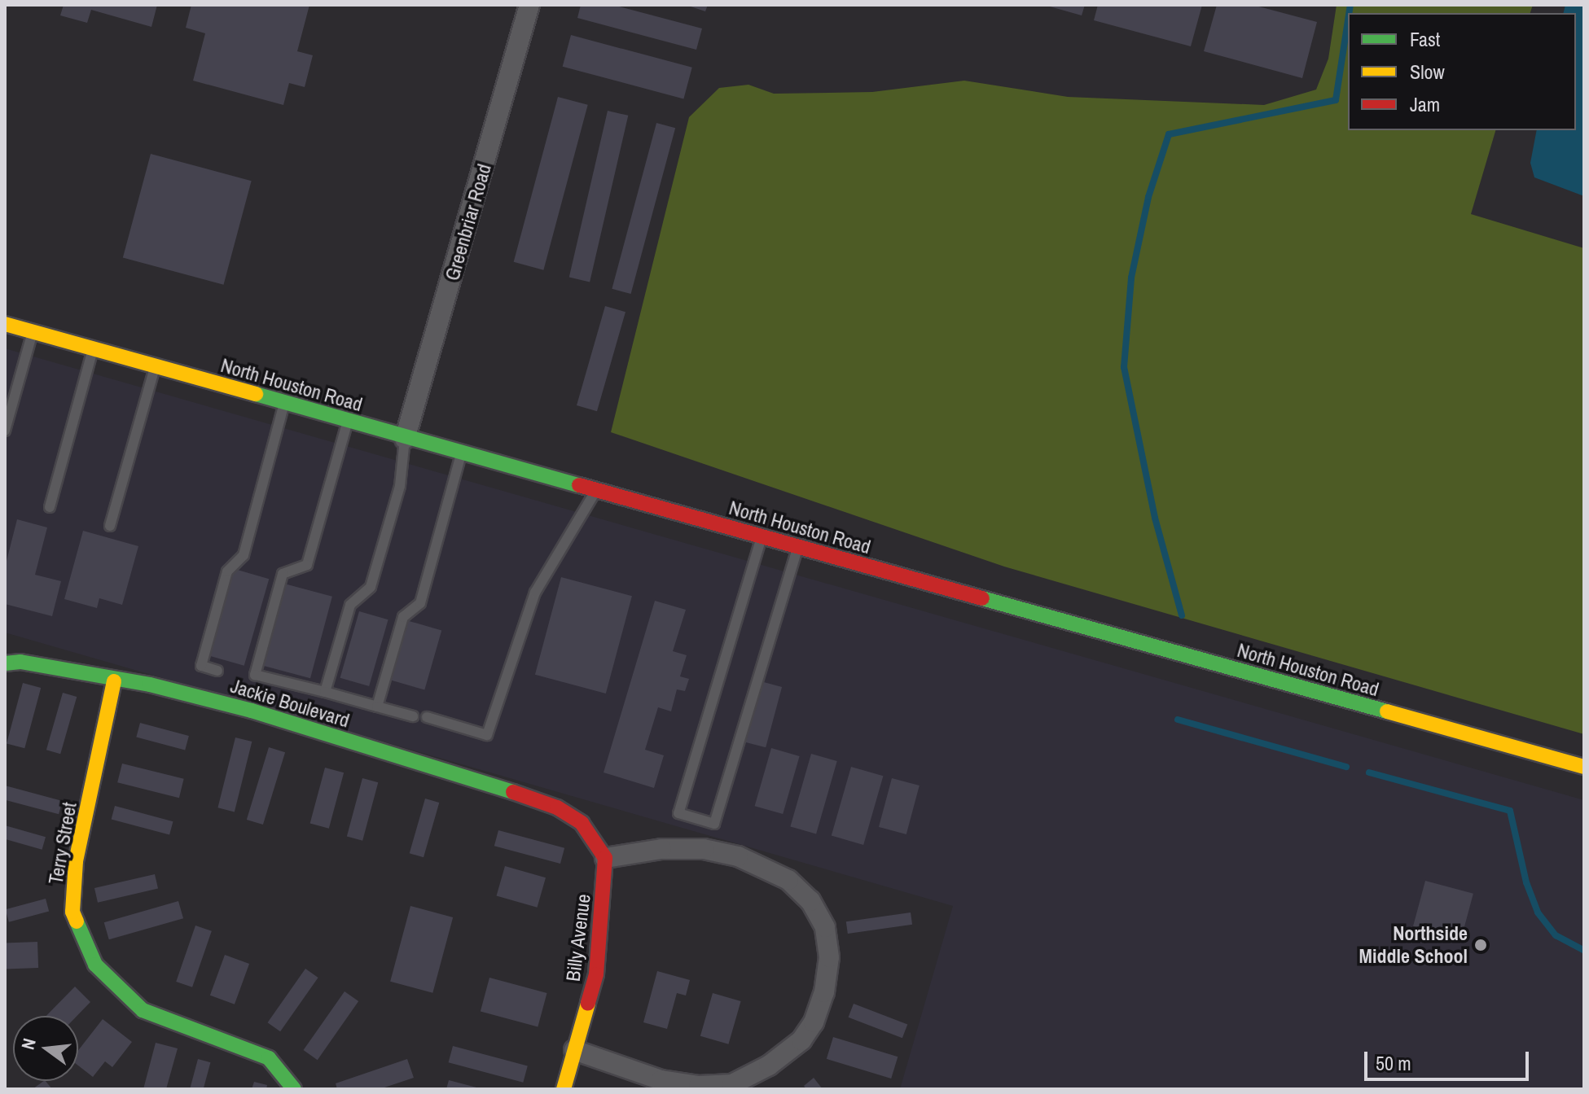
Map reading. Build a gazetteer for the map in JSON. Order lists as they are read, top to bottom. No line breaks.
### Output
{"streets":{"street":["Greenbriar Road","North Houston Road","Jackie Boulevard","Terry Street","Billy Avenue"]},"crossings":[["Greenbriar Road","North Houston Road"],["Jackie Boulevard","Terry Street"],["Jackie Boulevard","Billy Avenue"]],"places":["Northside Middle School"],"legend":["Fast","Slow","Jam"],"scale_bar":"50 m","north":"left"}
